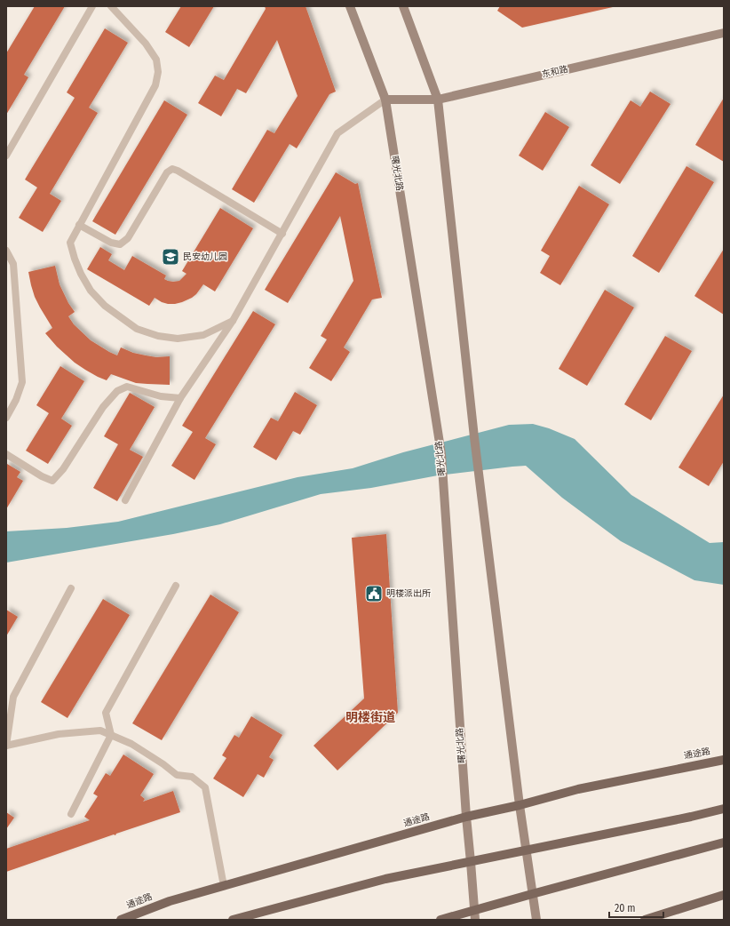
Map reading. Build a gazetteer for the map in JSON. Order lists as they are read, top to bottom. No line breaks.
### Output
{"streets":{"main road":["东和路","曙光北路","通途路"]},"crossings":[["东和路","曙光北路"],["曙光北路","通途路"]],"districts":["明楼街道"],"places":{"school or university":["民安幼儿园"],"public building":["明楼派出所"]},"scale_bar":"20 m"}
